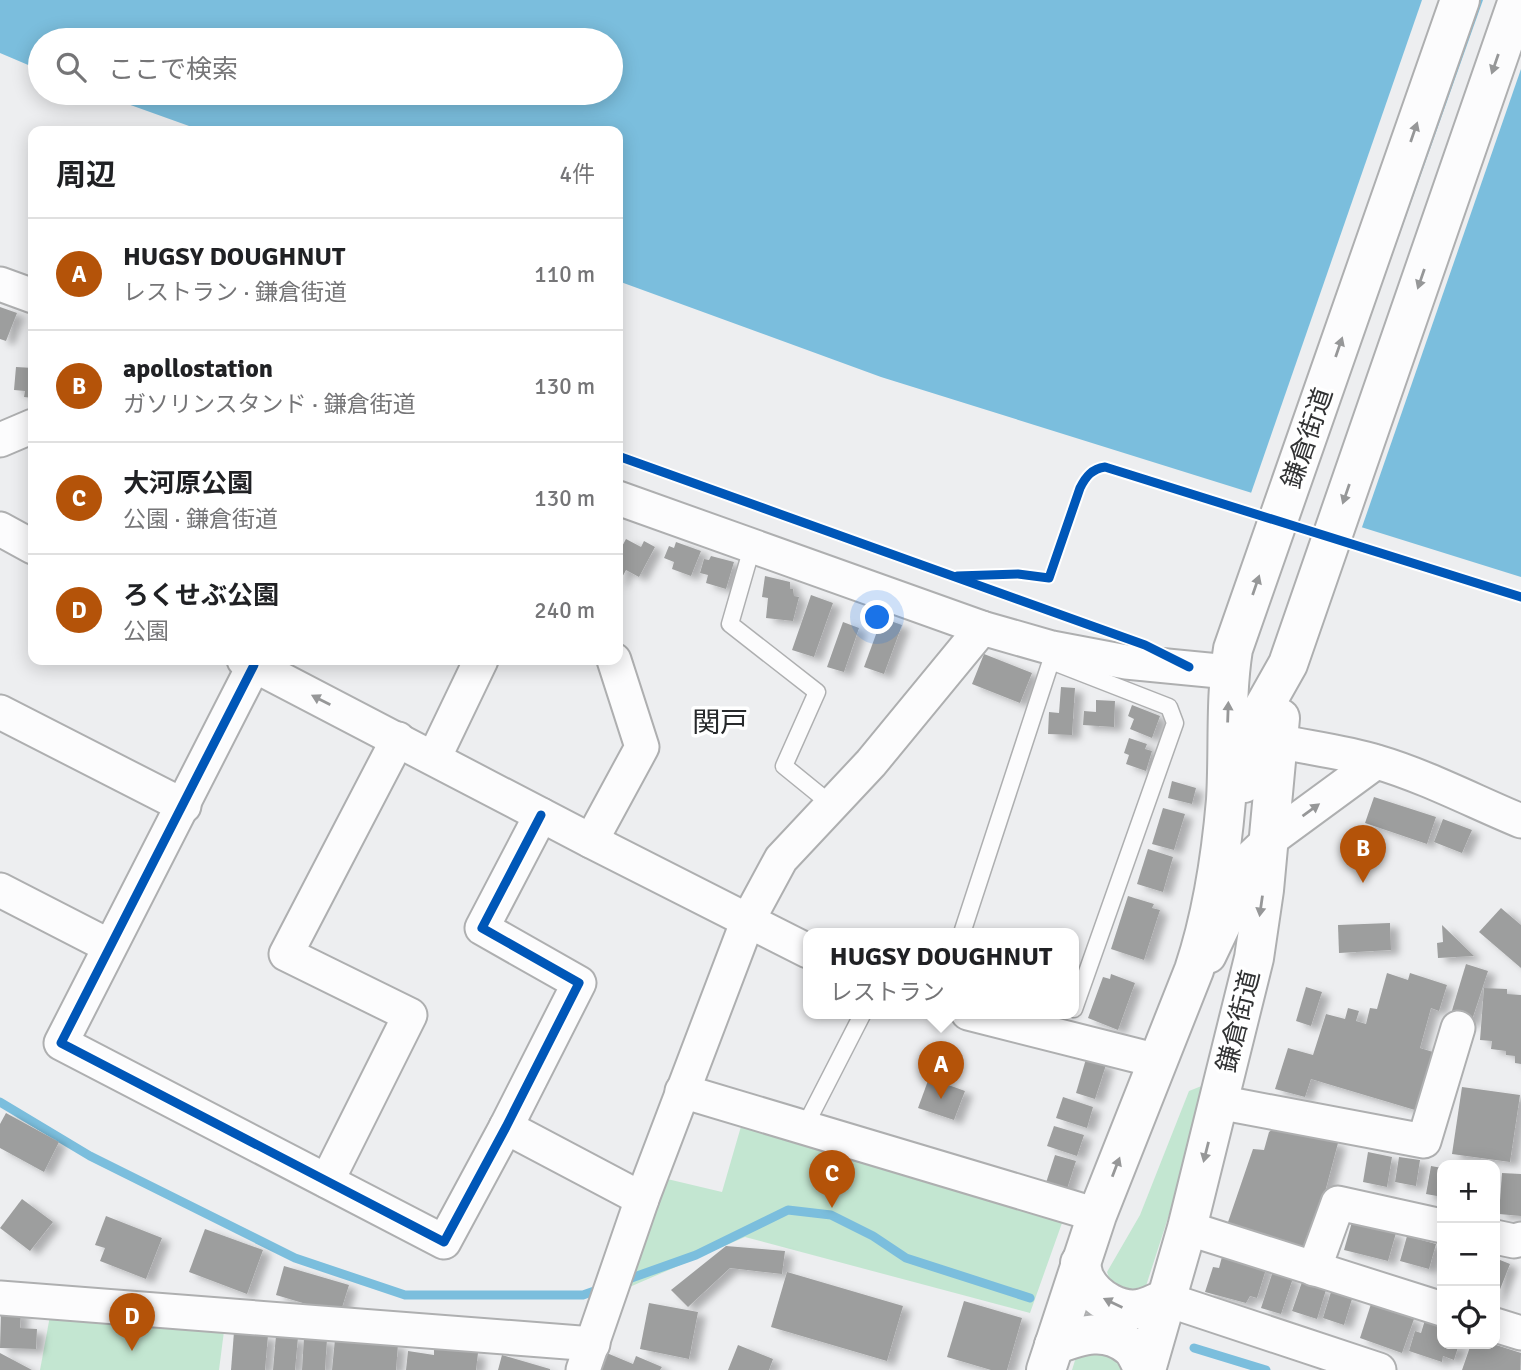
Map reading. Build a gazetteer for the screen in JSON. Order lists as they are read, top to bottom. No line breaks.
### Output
{"streets":{"main road":["鎌倉街道"]},"districts":["関戸"],"page":{"search":"ここで検索","heading":["周辺","4件"],"list":[{"mark":"A","name":"HUGSY DOUGHNUT","note":"レストラン · 鎌倉街道","value":"110 m"},{"mark":"B","name":"apollostation","note":"ガソリンスタンド · 鎌倉街道","value":"130 m"},{"mark":"C","name":"大河原公園","note":"公園 · 鎌倉街道","value":"130 m"},{"mark":"D","name":"ろくせぶ公園","note":"公園","value":"240 m"}],"pins":["B","A","C","D"],"popup":["HUGSY DOUGHNUT","レストラン"],"map_buttons":["+","−"]}}
